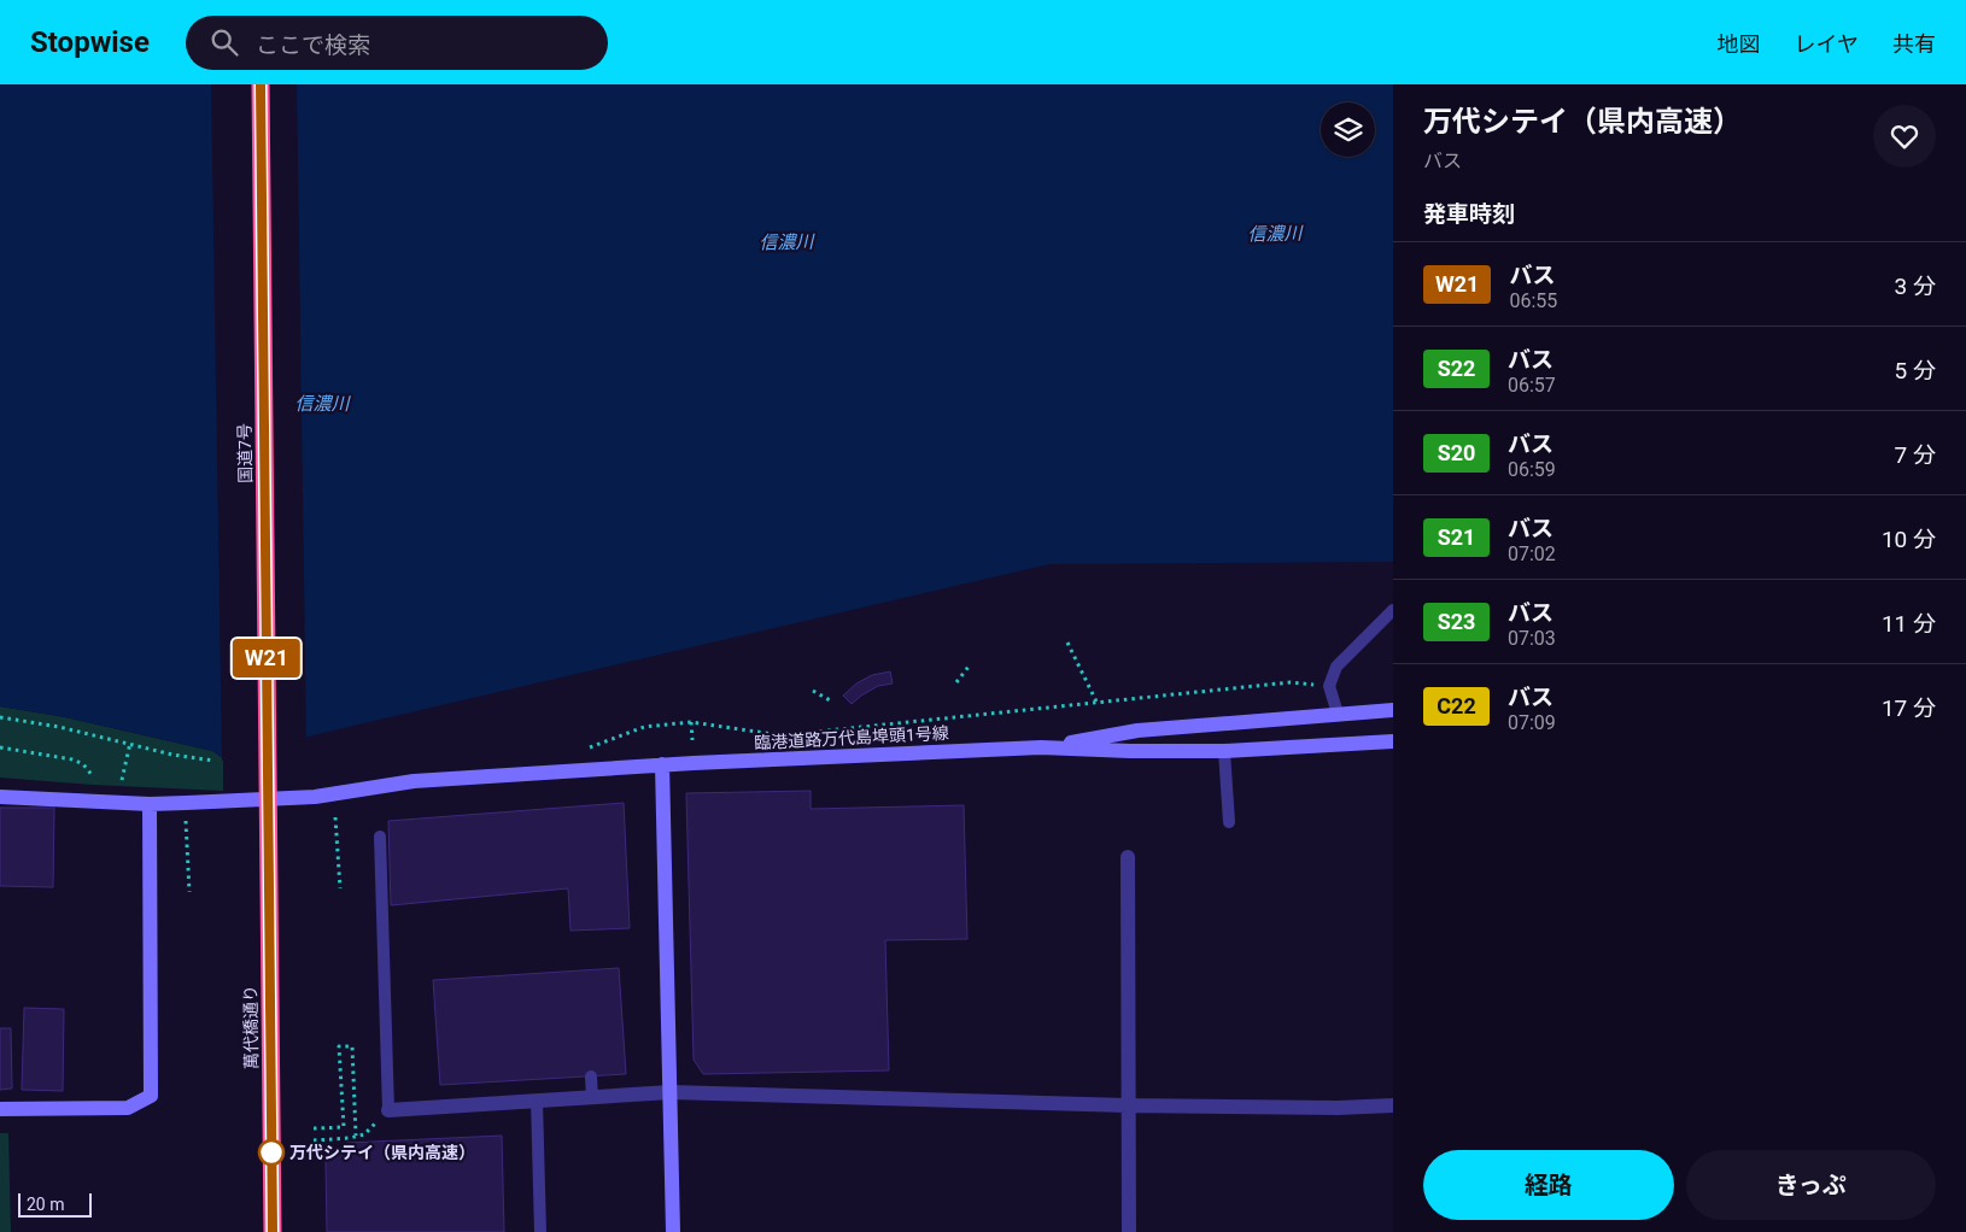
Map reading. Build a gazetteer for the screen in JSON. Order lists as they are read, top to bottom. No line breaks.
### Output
{"streets":{"highway":["国道7号","萬代橋通り"],"street":["臨港道路万代島埠頭1号線"]},"crossings":[["国道7号","萬代橋通り"]],"water":["信濃川"],"places":["万代シテイ（県内高速）"],"lines":["bus line W21"],"scale_bar":"20 m","page":{"header":"Stopwise","search":"ここで検索","nav":["地図","レイヤ","共有"],"on_map":"W21","heading":[["万代シテイ（県内高速）","バス"],"発車時刻"],"list":[{"mark":"W21","name":"バス","note":"06:55","value":"3 分"},{"mark":"S22","name":"バス","note":"06:57","value":"5 分"},{"mark":"S20","name":"バス","note":"06:59","value":"7 分"},{"mark":"S21","name":"バス","note":"07:02","value":"10 分"},{"mark":"S23","name":"バス","note":"07:03","value":"11 分"},{"mark":"C22","name":"バス","note":"07:09","value":"17 分"}],"buttons":["経路","きっぷ"],"scale":"20 m"}}
